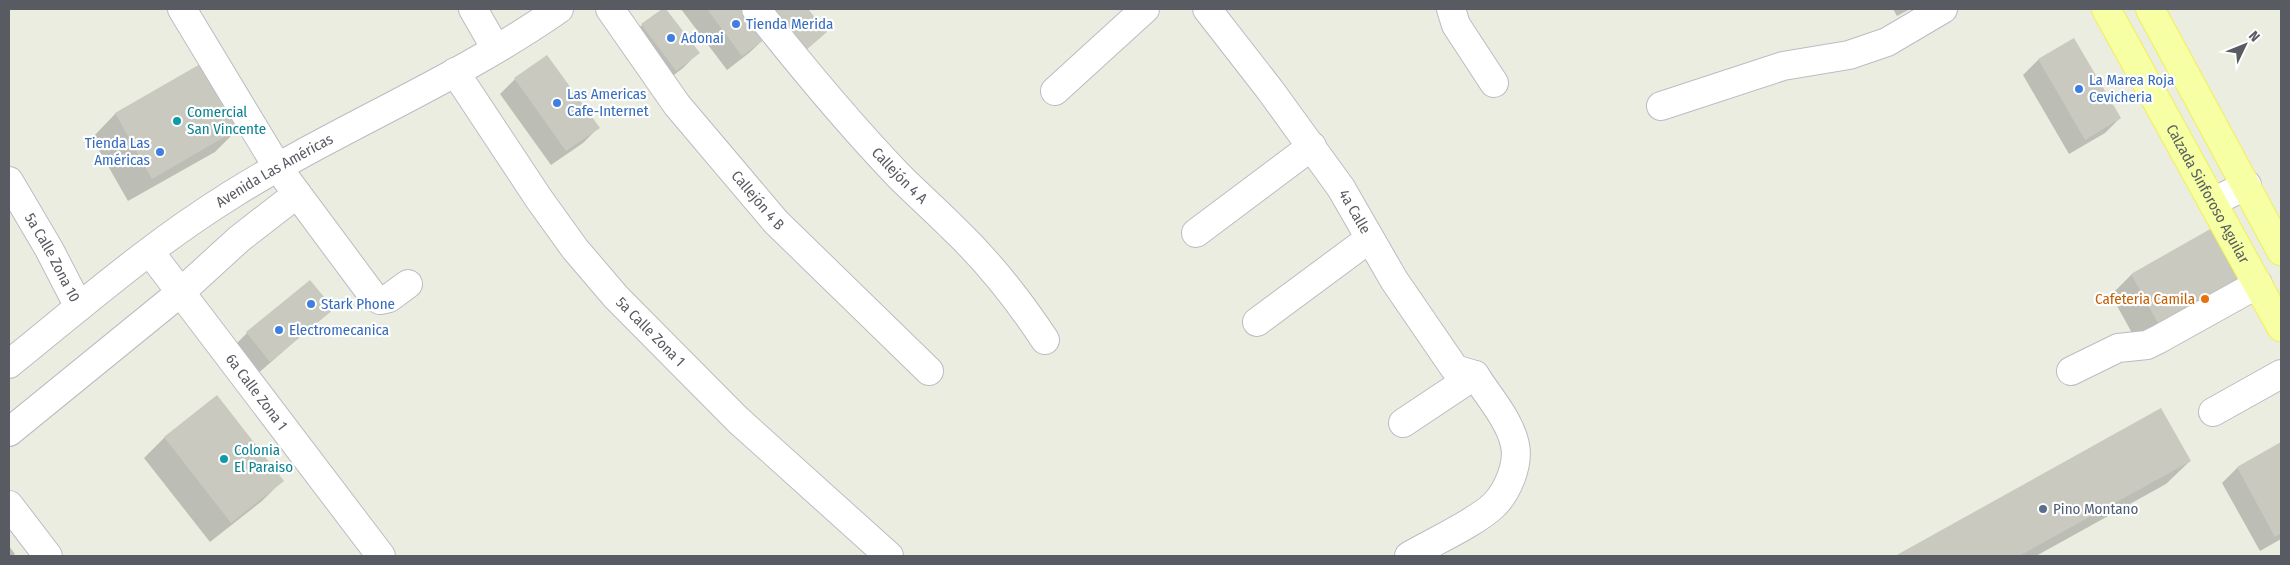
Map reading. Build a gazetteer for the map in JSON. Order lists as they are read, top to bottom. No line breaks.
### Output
{"streets":{"main road":["Calzada Sinforoso Aguilar"],"street":["Avenida Las Américas","Callejón 4 A","Callejón 4 B","4a Calle","5a Calle Zona 10","5a Calle Zona 1","6a Calle Zona 1"]},"crossings":[["Avenida Las Américas","5a Calle Zona 10"],["Avenida Las Américas","5a Calle Zona 1"],["Avenida Las Américas","6a Calle Zona 1"]],"places":["Tienda Merida","Adonai","La Marea Roja Cevicheria","Las Americas Cafe-Internet","Comercial San Vincente","Tienda Las Américas","Cafeteria Camila","Stark Phone","Electromecanica","Colonia El Paraiso","Pino Montano"],"north":"top right"}
